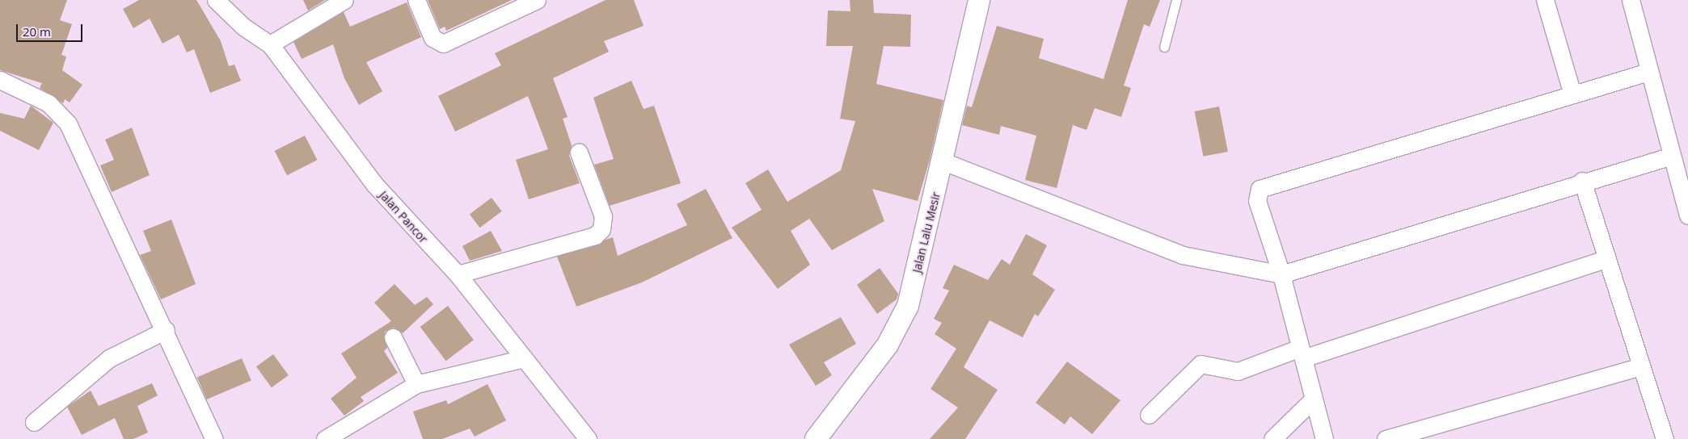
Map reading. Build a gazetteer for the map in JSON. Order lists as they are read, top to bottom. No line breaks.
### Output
{"streets":{"street":["Jalan Pancor","Jalan Lalu Mesir"]},"scale_bar":"20 m"}
